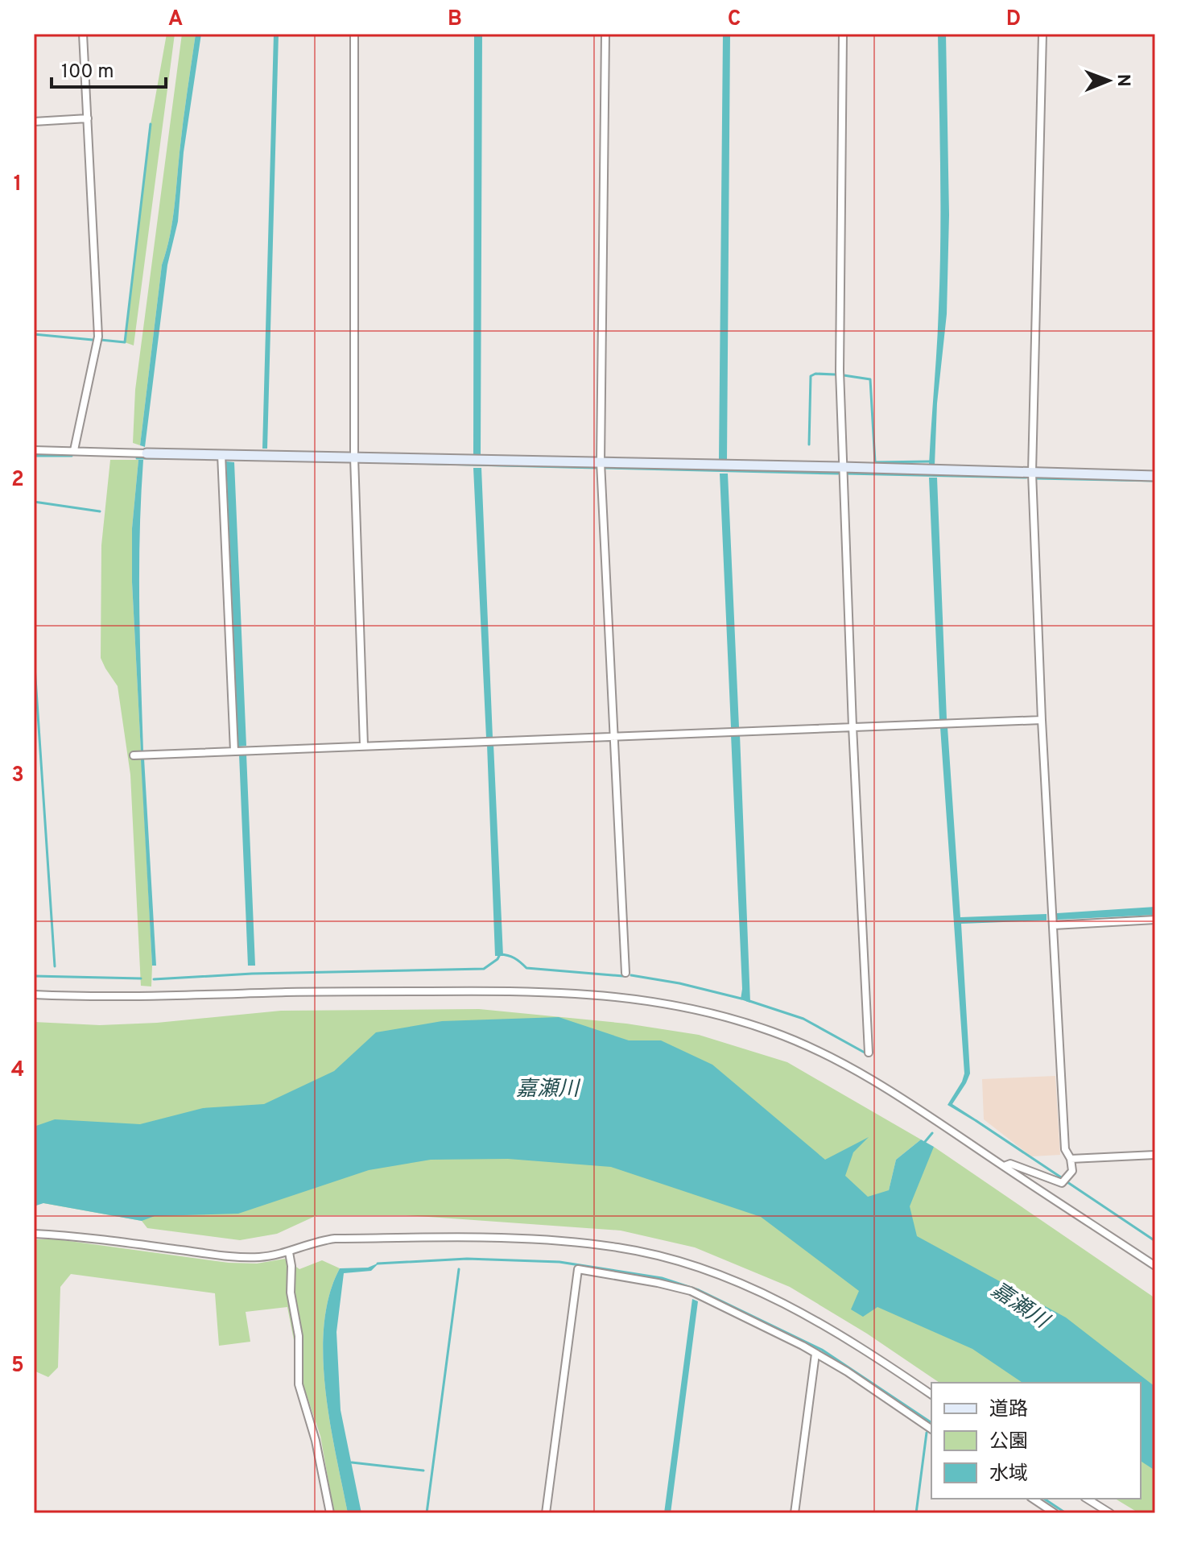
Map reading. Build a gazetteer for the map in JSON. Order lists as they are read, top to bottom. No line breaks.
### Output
{"water":["嘉瀬川"],"legend":["道路","公園","水域"],"scale_bar":"100 m","north":"right","grid":{"columns":["A","B","C","D"],"rows":["1","2","3","4","5"]}}
